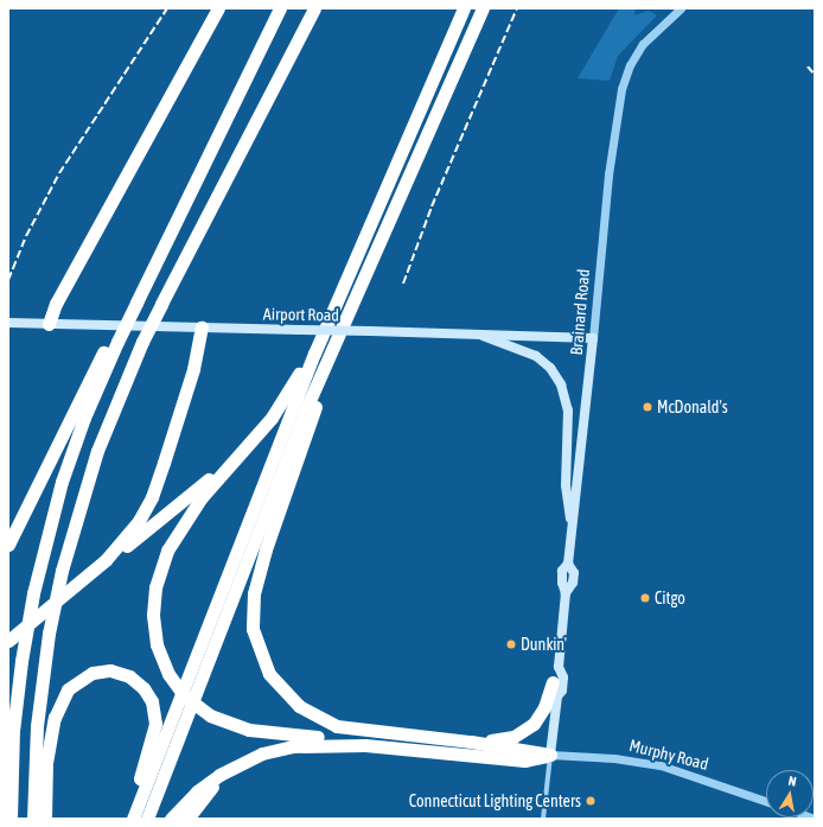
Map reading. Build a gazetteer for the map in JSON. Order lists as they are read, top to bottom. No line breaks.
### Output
{"streets":{"main road":["Brainard Road","Airport Road"],"street":["Murphy Road"]},"crossings":[["Brainard Road","Airport Road"],["Brainard Road","Murphy Road"]],"places":["McDonald's","Citgo","Dunkin'","Connecticut Lighting Centers"],"north":"top"}
